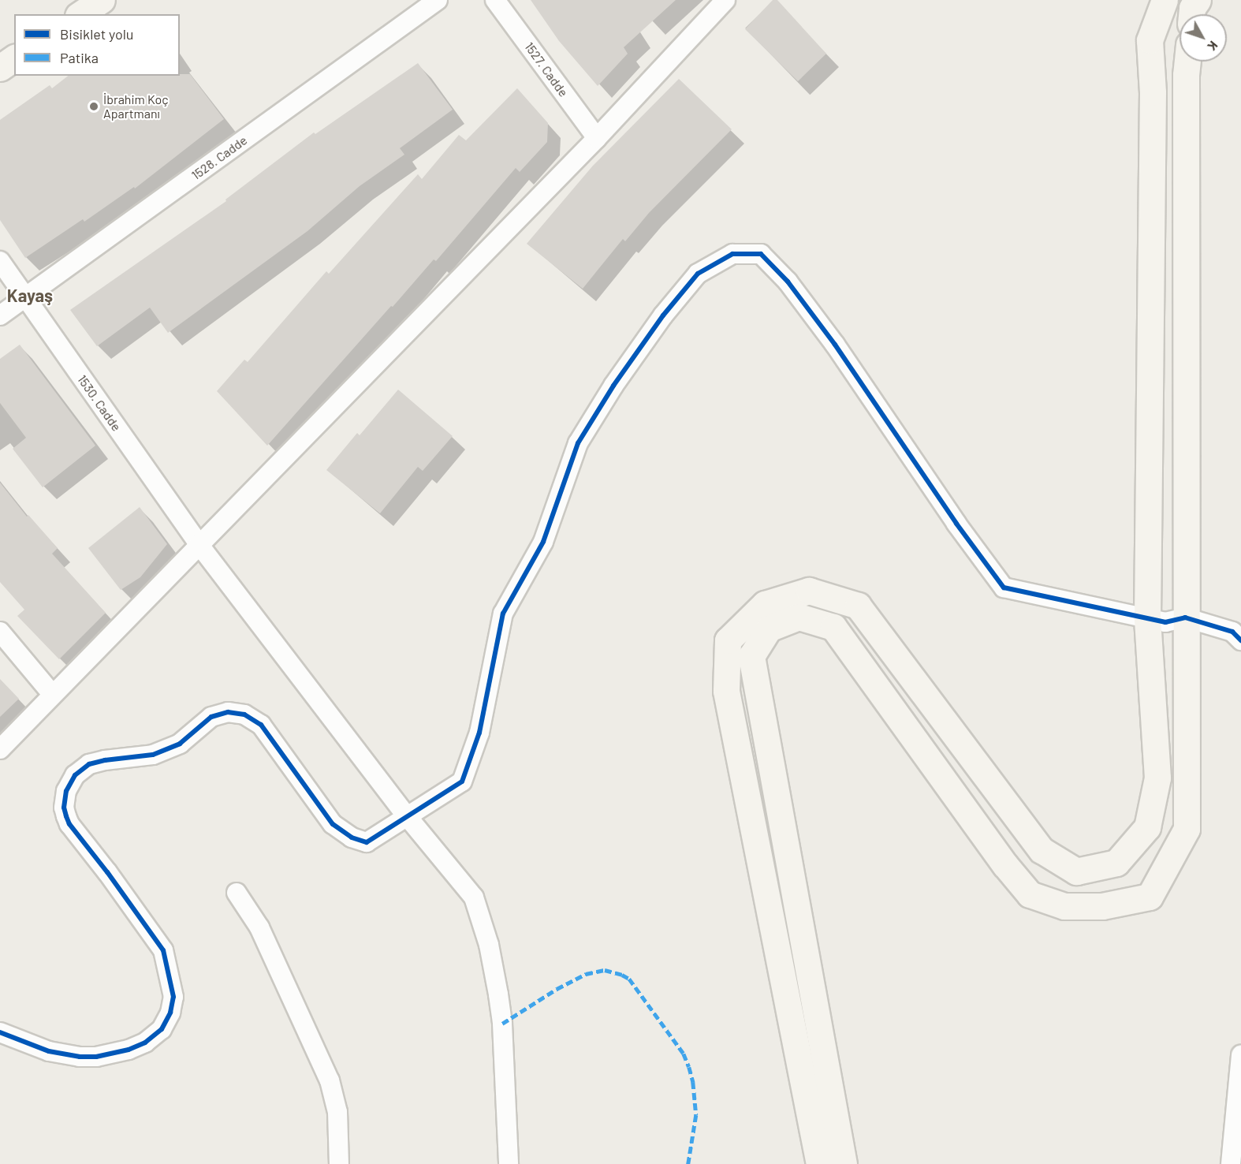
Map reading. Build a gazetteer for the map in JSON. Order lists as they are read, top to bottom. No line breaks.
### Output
{"streets":{"street":["1527. Cadde","1528. Cadde","1530. Cadde"]},"crossings":[["1528. Cadde","1530. Cadde"]],"districts":["Kayaş"],"places":["İbrahim Koç Apartmanı"],"legend":["Bisiklet yolu","Patika"],"north":"bottom right"}
